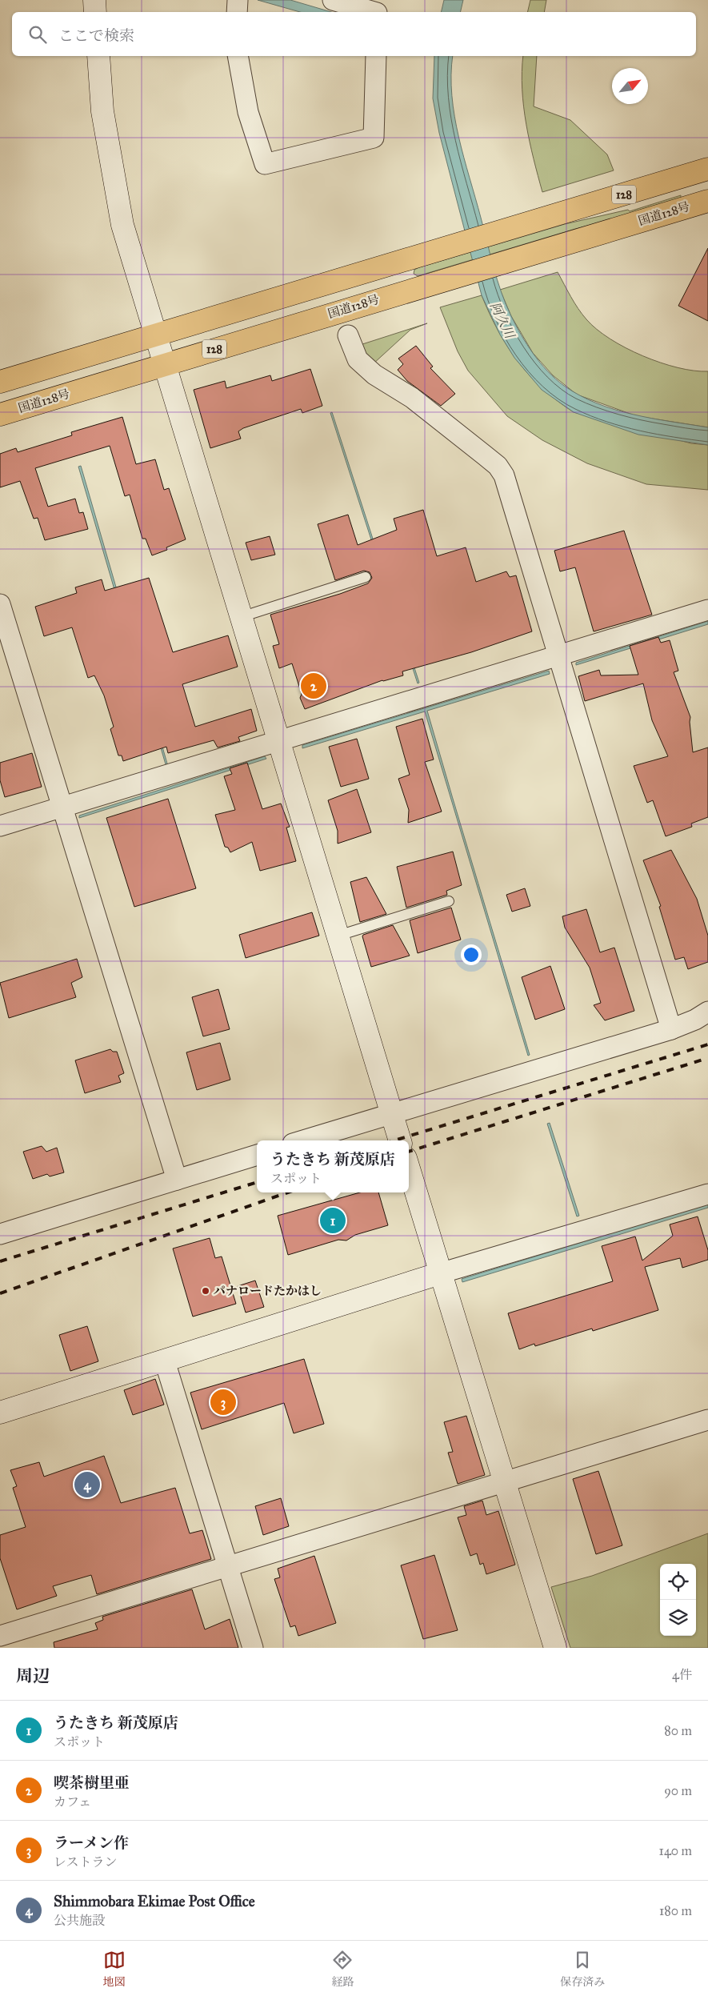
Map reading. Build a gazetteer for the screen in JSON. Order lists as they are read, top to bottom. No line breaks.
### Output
{"streets":{"highway":["128","国道128号"]},"water":["阿久川"],"places":["パナロードたかはし"],"north":"top right","page":{"search":"ここで検索","pins":["2","1","3","4"],"popup":["うたきち 新茂原店","スポット"],"heading":["周辺","4件"],"list":[{"mark":"1","name":"うたきち 新茂原店","note":"スポット","value":"80 m"},{"mark":"2","name":"喫茶樹里亜","note":"カフェ","value":"90 m"},{"mark":"3","name":"ラーメン作","note":"レストラン","value":"140 m"},{"mark":"4","name":"Shimmobara Ekimae Post Office","note":"公共施設","value":"180 m"}],"nav":["地図","経路","保存済み"]}}
